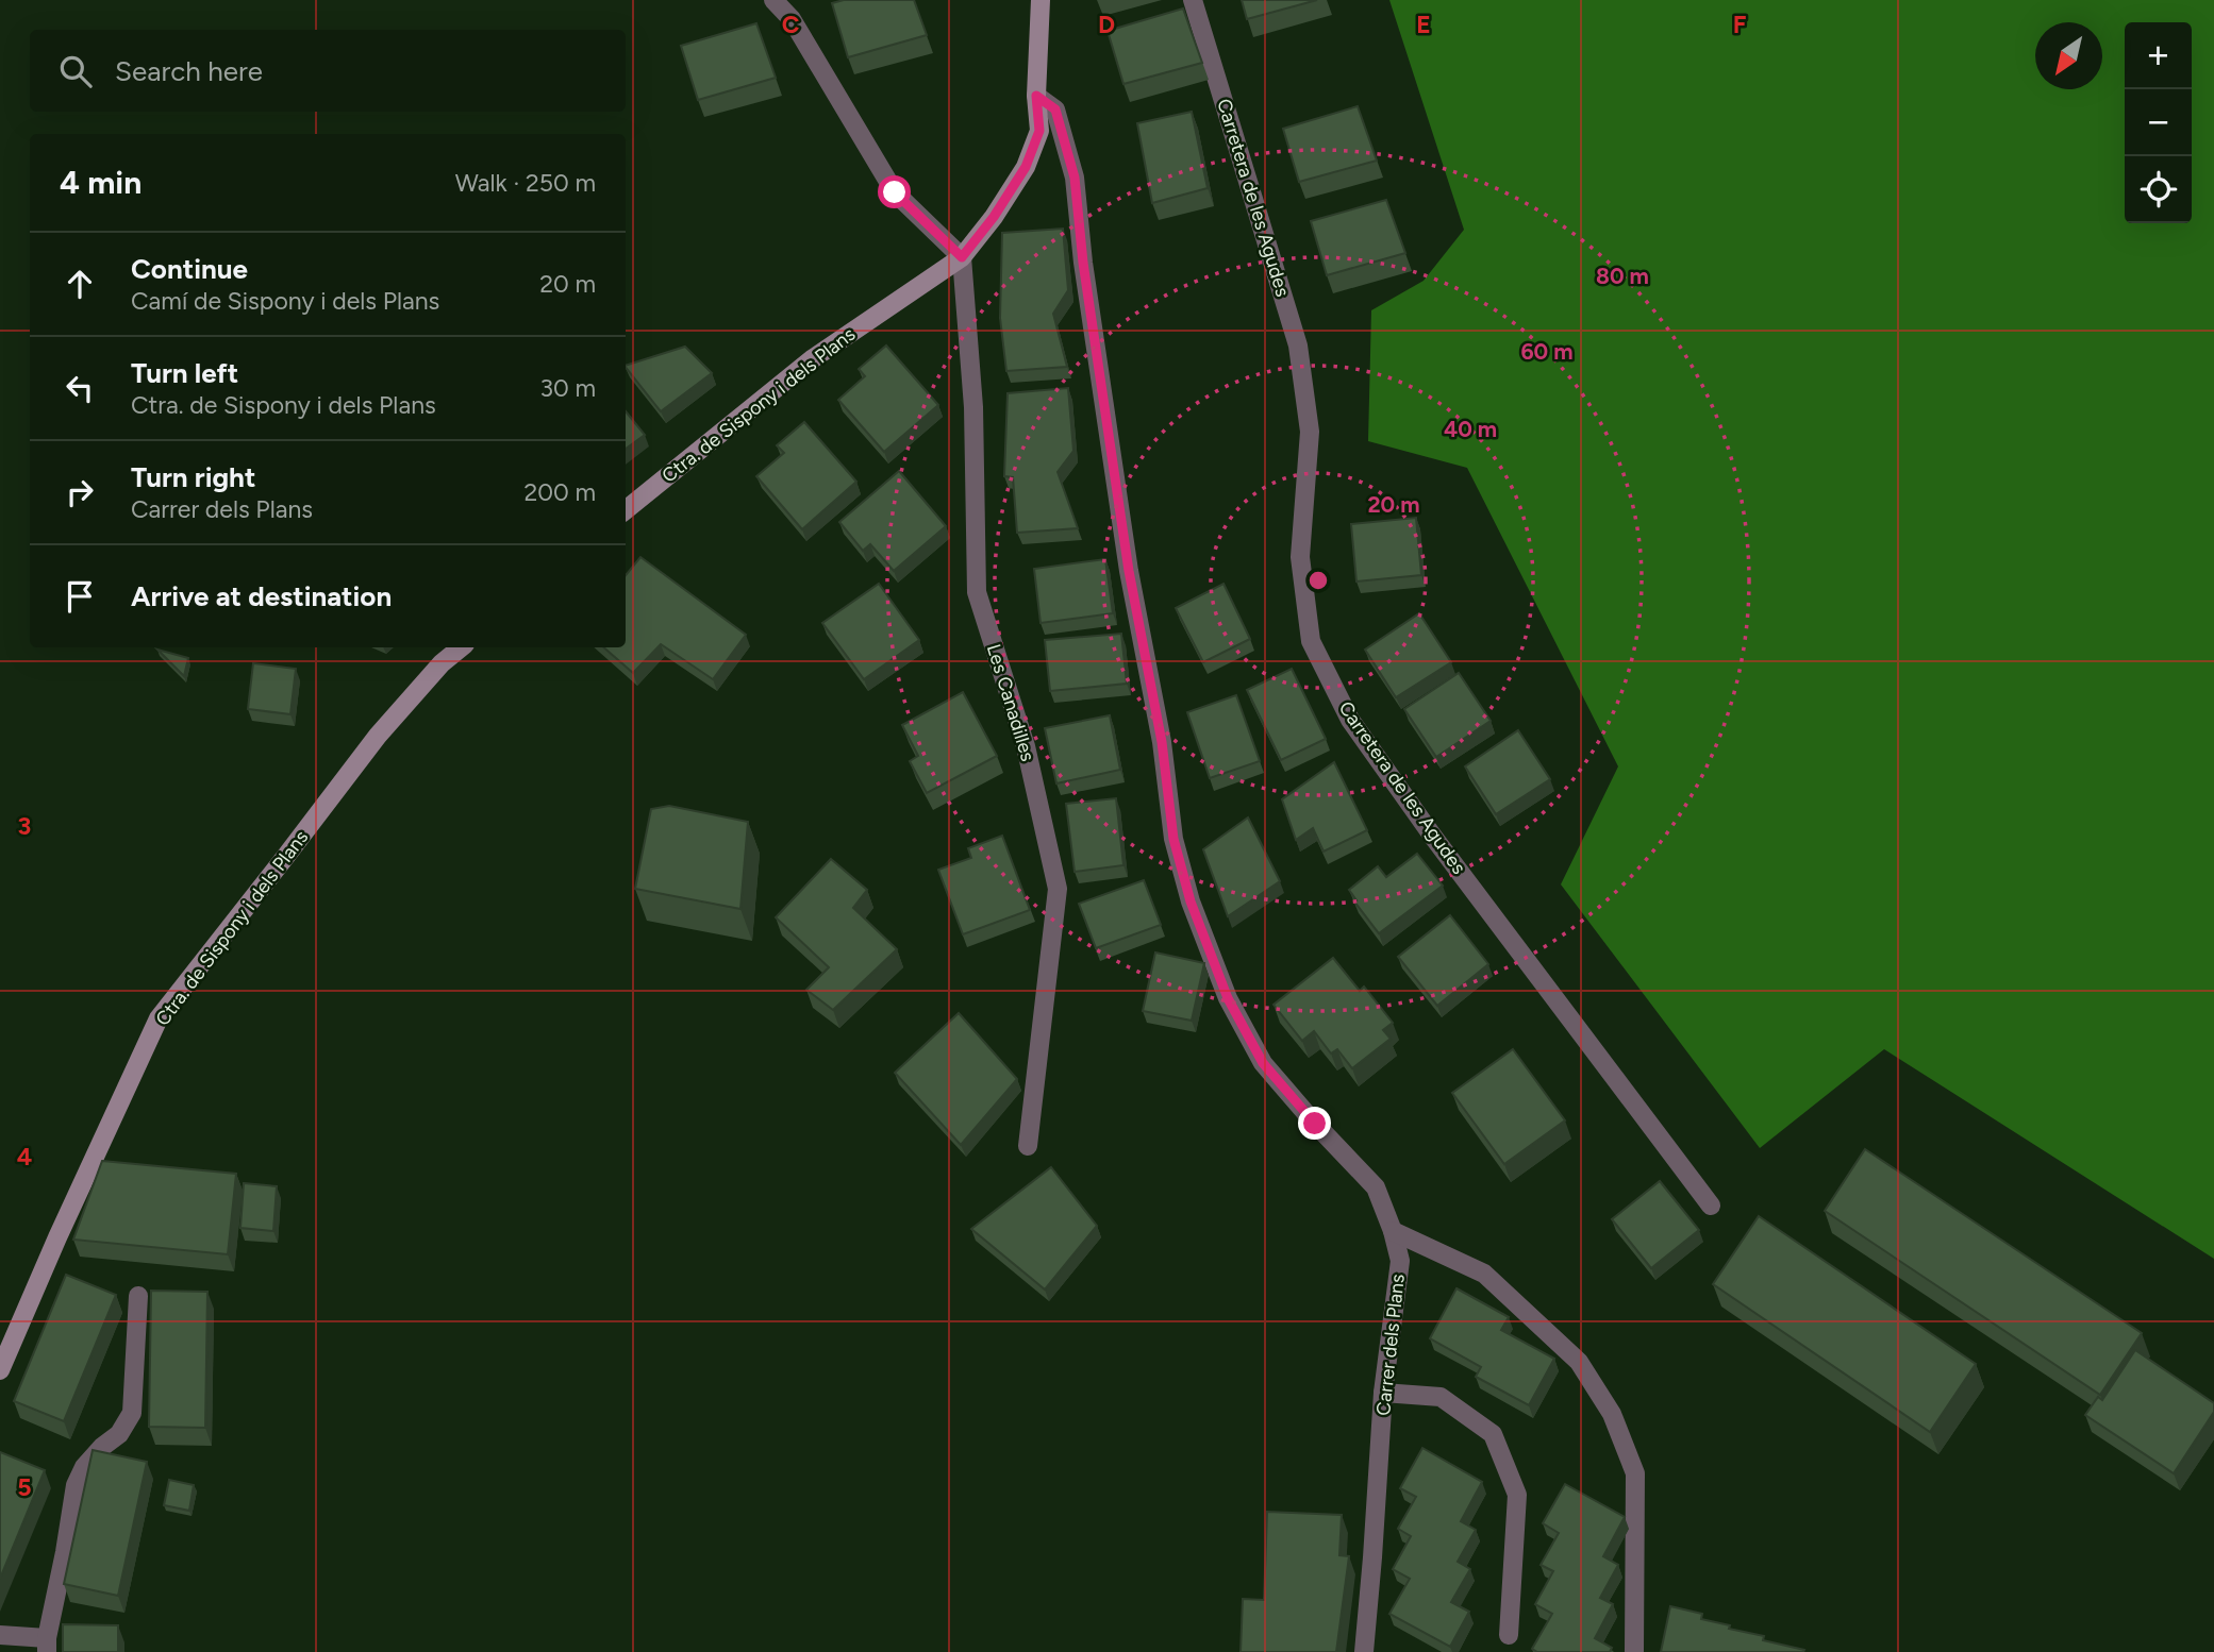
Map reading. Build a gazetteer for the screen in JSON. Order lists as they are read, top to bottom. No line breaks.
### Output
{"streets":{"main road":["Ctra. de Sispony i dels Plans"],"street":["Carretera de les Agudes","Les Canadilles","Carrer dels Plans"]},"crossings":[["Ctra. de Sispony i dels Plans","Les Canadilles"],["Ctra. de Sispony i dels Plans","Carrer dels Plans"]],"north":"bottom left","page":{"map_buttons":["+","−"],"search":"Search here","heading":["4 min","Walk · 250 m"],"list":[["Continue","Camí de Sispony i dels Plans","20 m"],["Turn left","Ctra. de Sispony i dels Plans","30 m"],["Turn right","Carrer dels Plans","200 m"],"Arrive at destination"]},"grid":{"columns":["C","D","E","F"],"rows":["3","4","5"]},"rings":["80 m","60 m","40 m","20 m"]}
